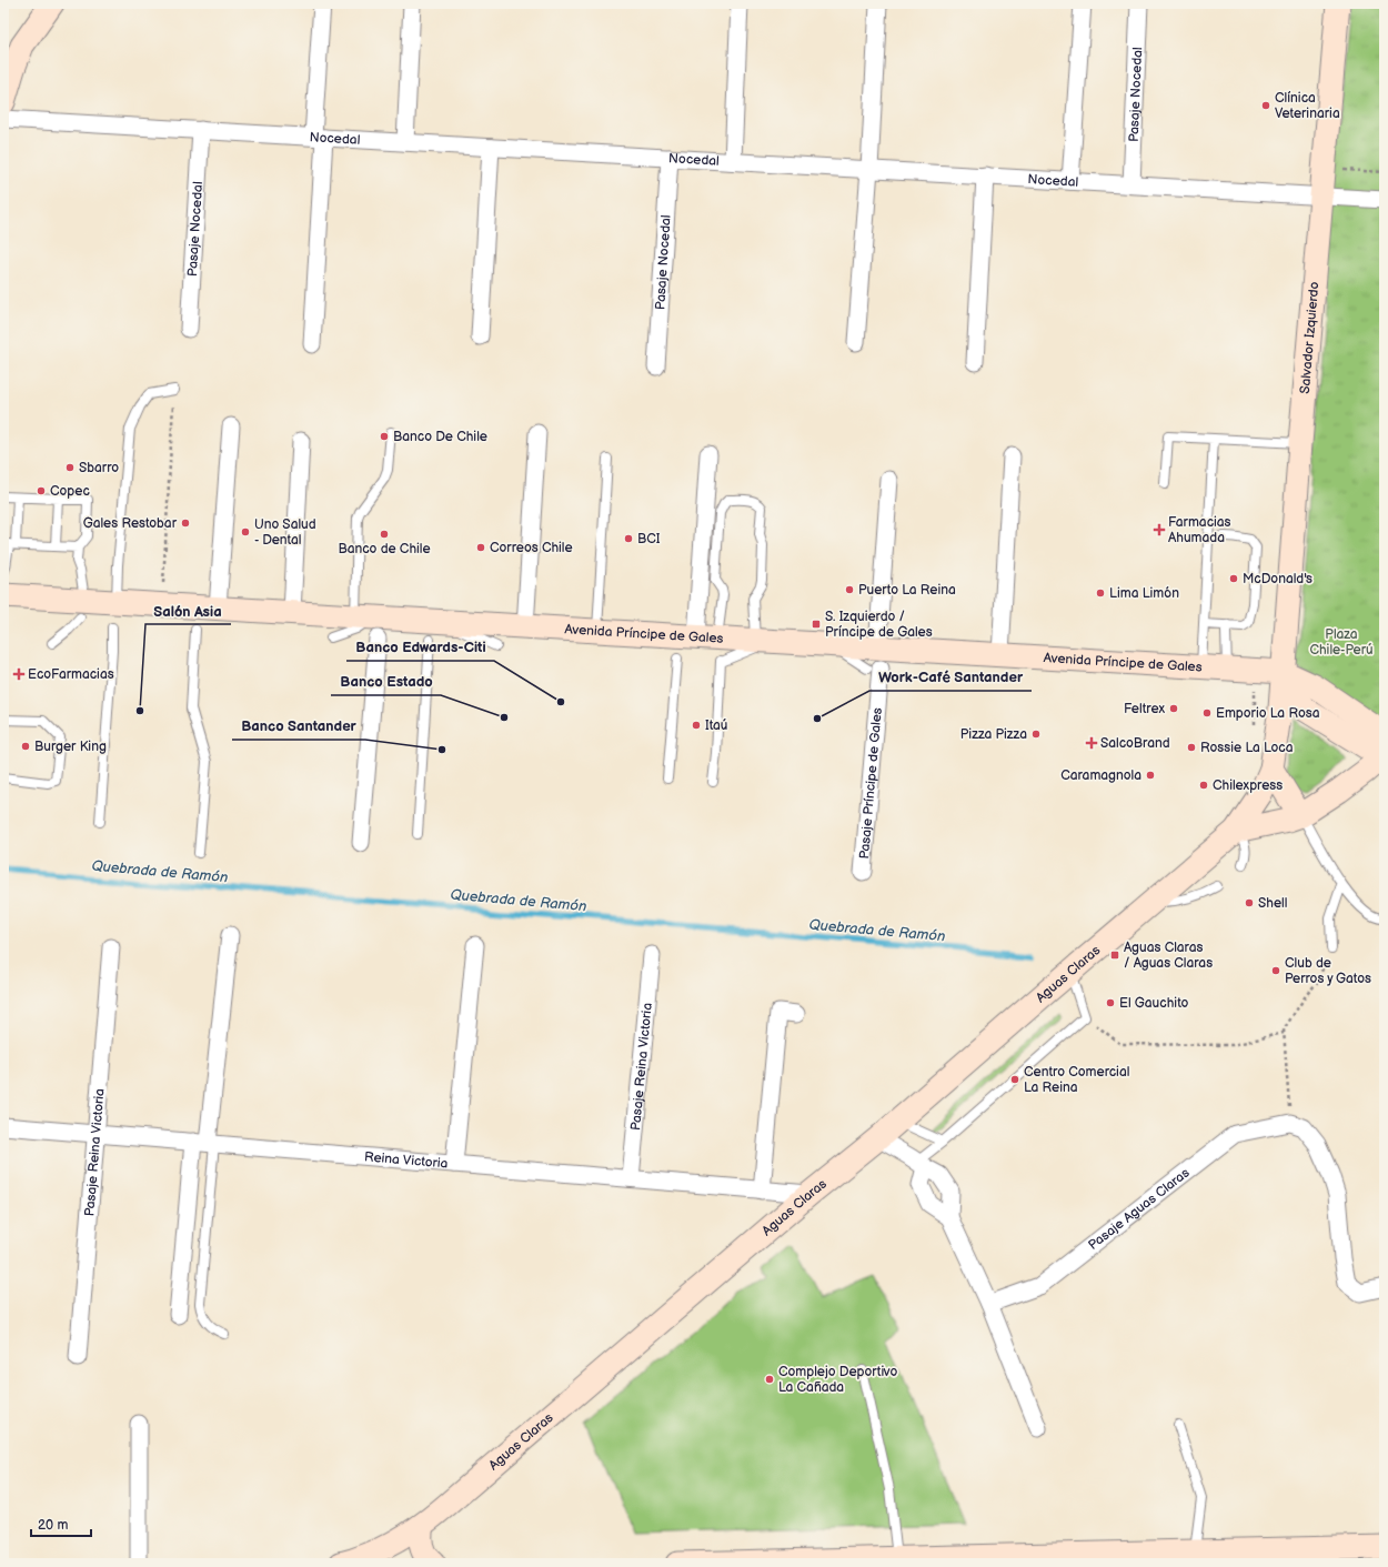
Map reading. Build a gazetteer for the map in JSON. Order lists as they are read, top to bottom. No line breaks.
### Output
{"streets":{"street":["Pasaje Nocedal","Nocedal","Salvador Izquierdo","Avenida Príncipe de Gales","Pasaje Príncipe de Gales","Aguas Claras","Pasaje Reina Victoria","Reina Victoria","Pasaje Aguas Claras"]},"crossings":[["Pasaje Nocedal","Nocedal"],["Nocedal","Salvador Izquierdo"],["Salvador Izquierdo","Avenida Príncipe de Gales"],["Salvador Izquierdo","Aguas Claras"],["Avenida Príncipe de Gales","Pasaje Príncipe de Gales"],["Avenida Príncipe de Gales","Aguas Claras"],["Aguas Claras","Reina Victoria"],["Pasaje Reina Victoria","Reina Victoria"]],"water":["Quebrada de Ramón"],"parks":["Plaza Chile-Perú"],"places":{"other":["Clínica Veterinaria","Banco De Chile","Sbarro","Copec","Gales Restobar","Uno Salud - Dental","Banco de Chile","BCI","Correos Chile","McDonald's","Puerto La Reina","Lima Limón","Banco Edwards-Citi","Feltrex","Salón Asia","Emporio La Rosa","Banco Estado","Work-Café Santander","Itaú","Pizza Pizza","Burger King","Rossie La Loca","Banco Santander","Caramagnola","Chilexpress","Shell","Club de Perros y Gatos","El Gauchito","Centro Comercial La Reina","Complejo Deportivo La Cañada"],"health":["Farmacias Ahumada","EcoFarmacias","SalcoBrand"],"transit":["S. Izquierdo / Príncipe de Gales","Aguas Claras / Aguas Claras"]},"scale_bar":"20 m"}
